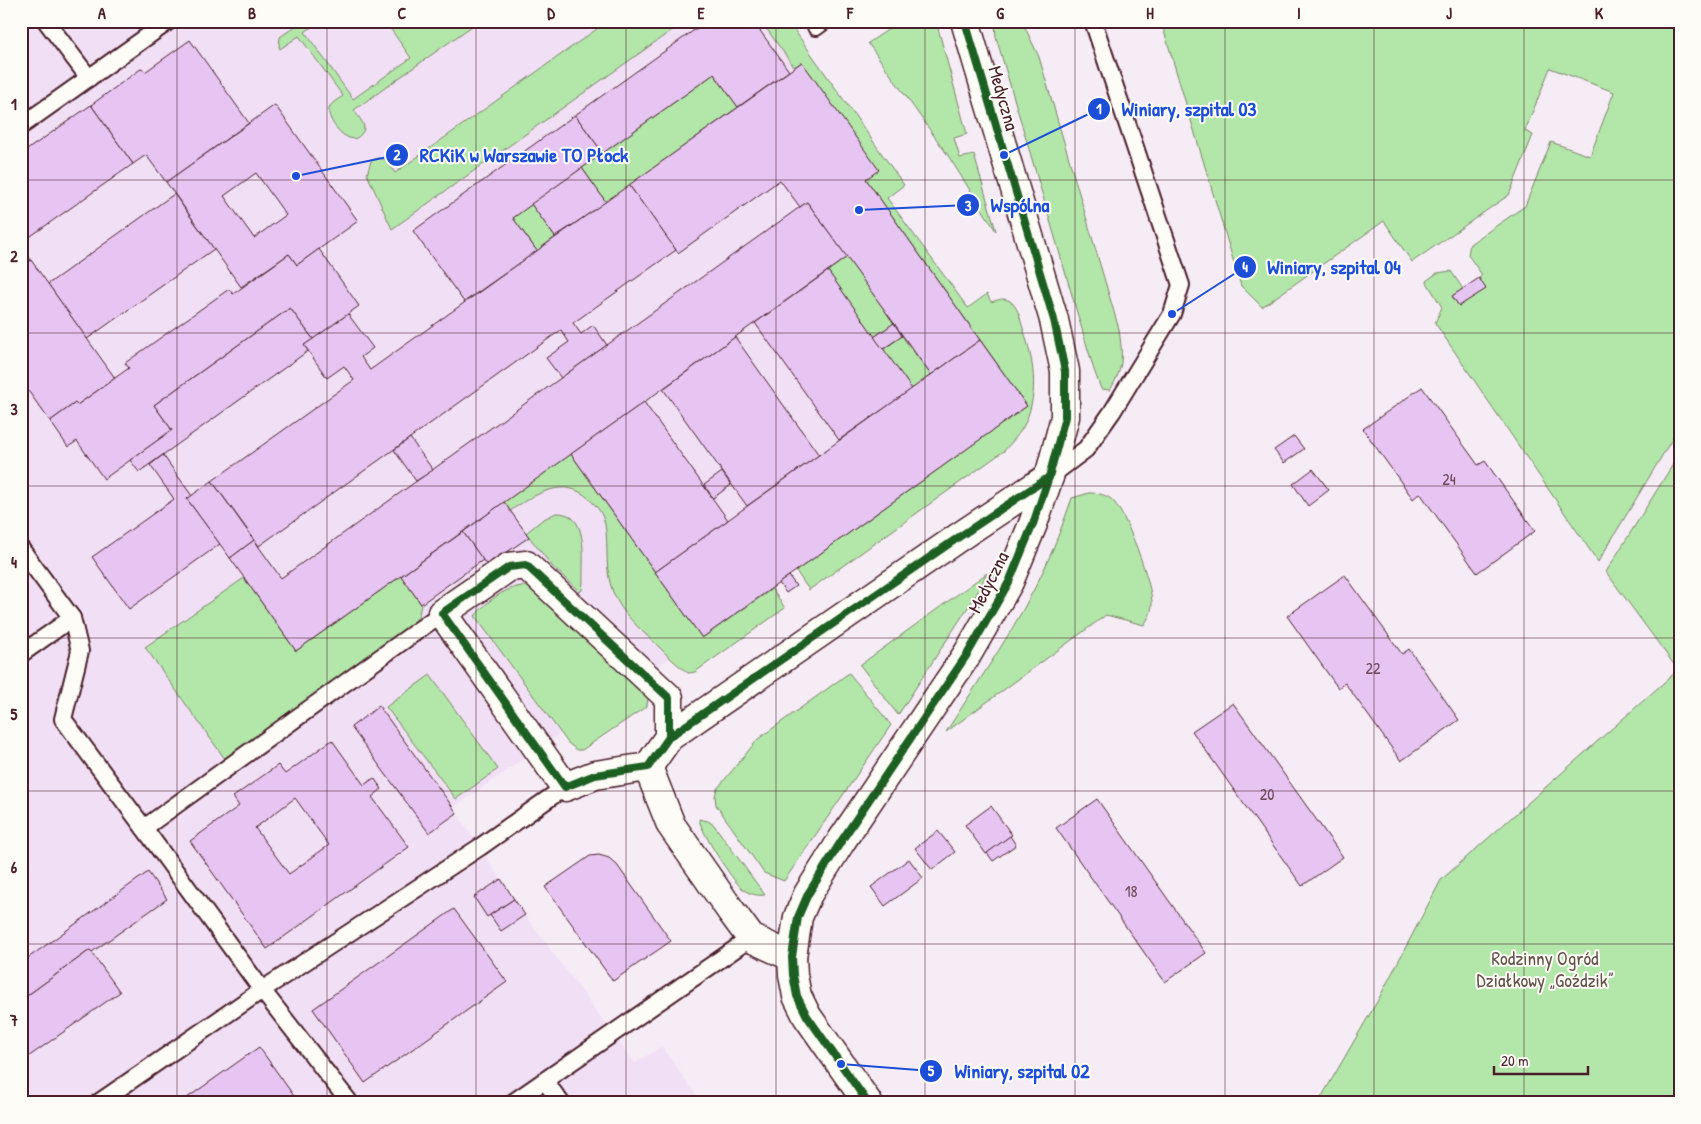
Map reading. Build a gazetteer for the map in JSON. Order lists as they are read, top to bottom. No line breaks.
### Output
{"streets":{"street":["Medyczna"]},"parks":["Rodzinny Ogród Działkowy „Goździk”"],"places":["Winiary, szpital 03","RCKiK w Warszawie TO Płock","Wspólna","Winiary, szpital 04","Winiary, szpital 02"],"house_numbers":["24","22","20","18"],"scale_bar":"20 m","grid":{"columns":["A","B","C","D","E","F","G","H","I","J","K"],"rows":["1","2","3","4","5","6","7"]}}
